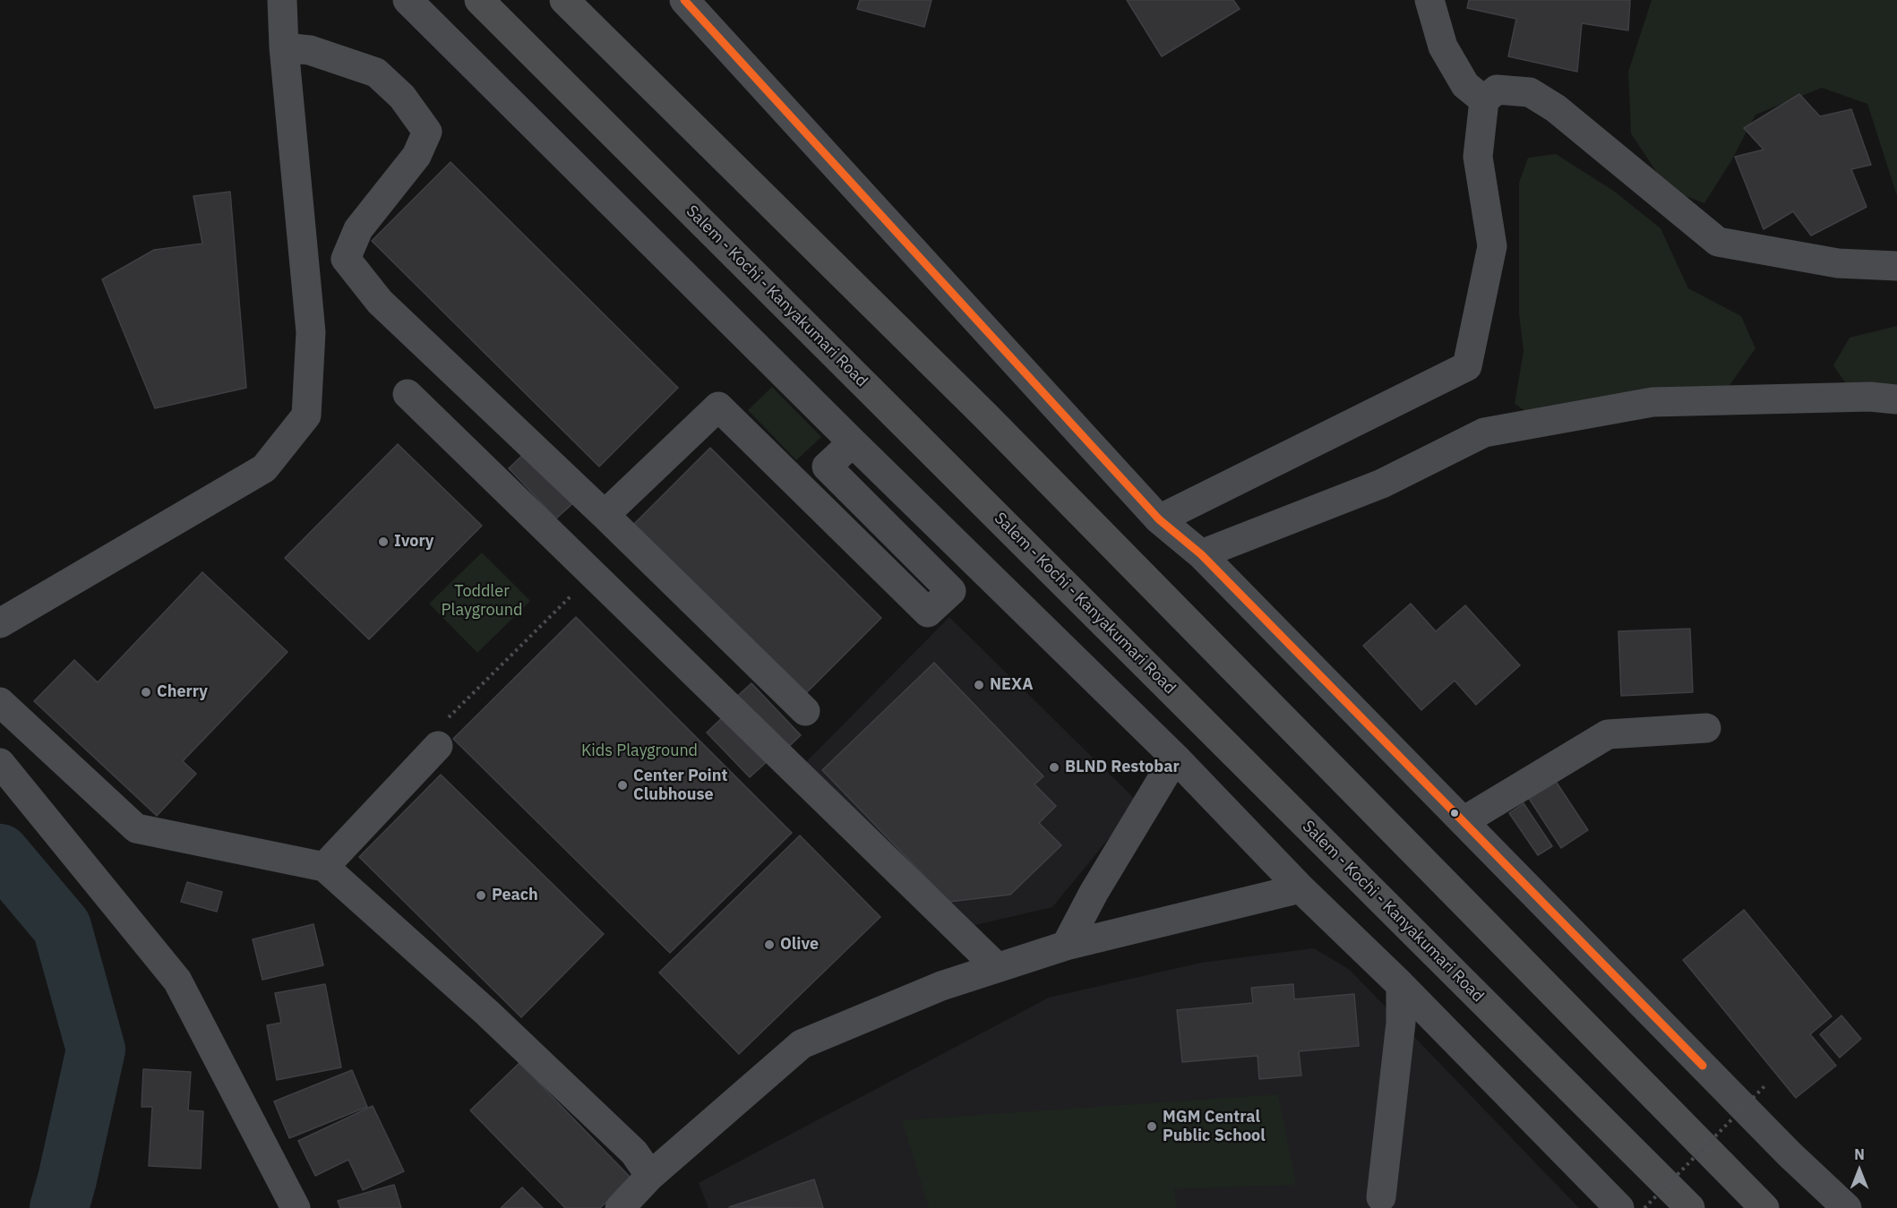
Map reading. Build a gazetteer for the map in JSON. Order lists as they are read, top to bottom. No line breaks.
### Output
{"streets":{"highway":["Salem - Kochi - Kanyakumari Road"]},"parks":["Toddler Playground","Kids Playground"],"places":["Ivory","NEXA","Cherry","BLND Restobar","Center Point Clubhouse","Peach","Olive","MGM Central Public School"],"north":"top"}
